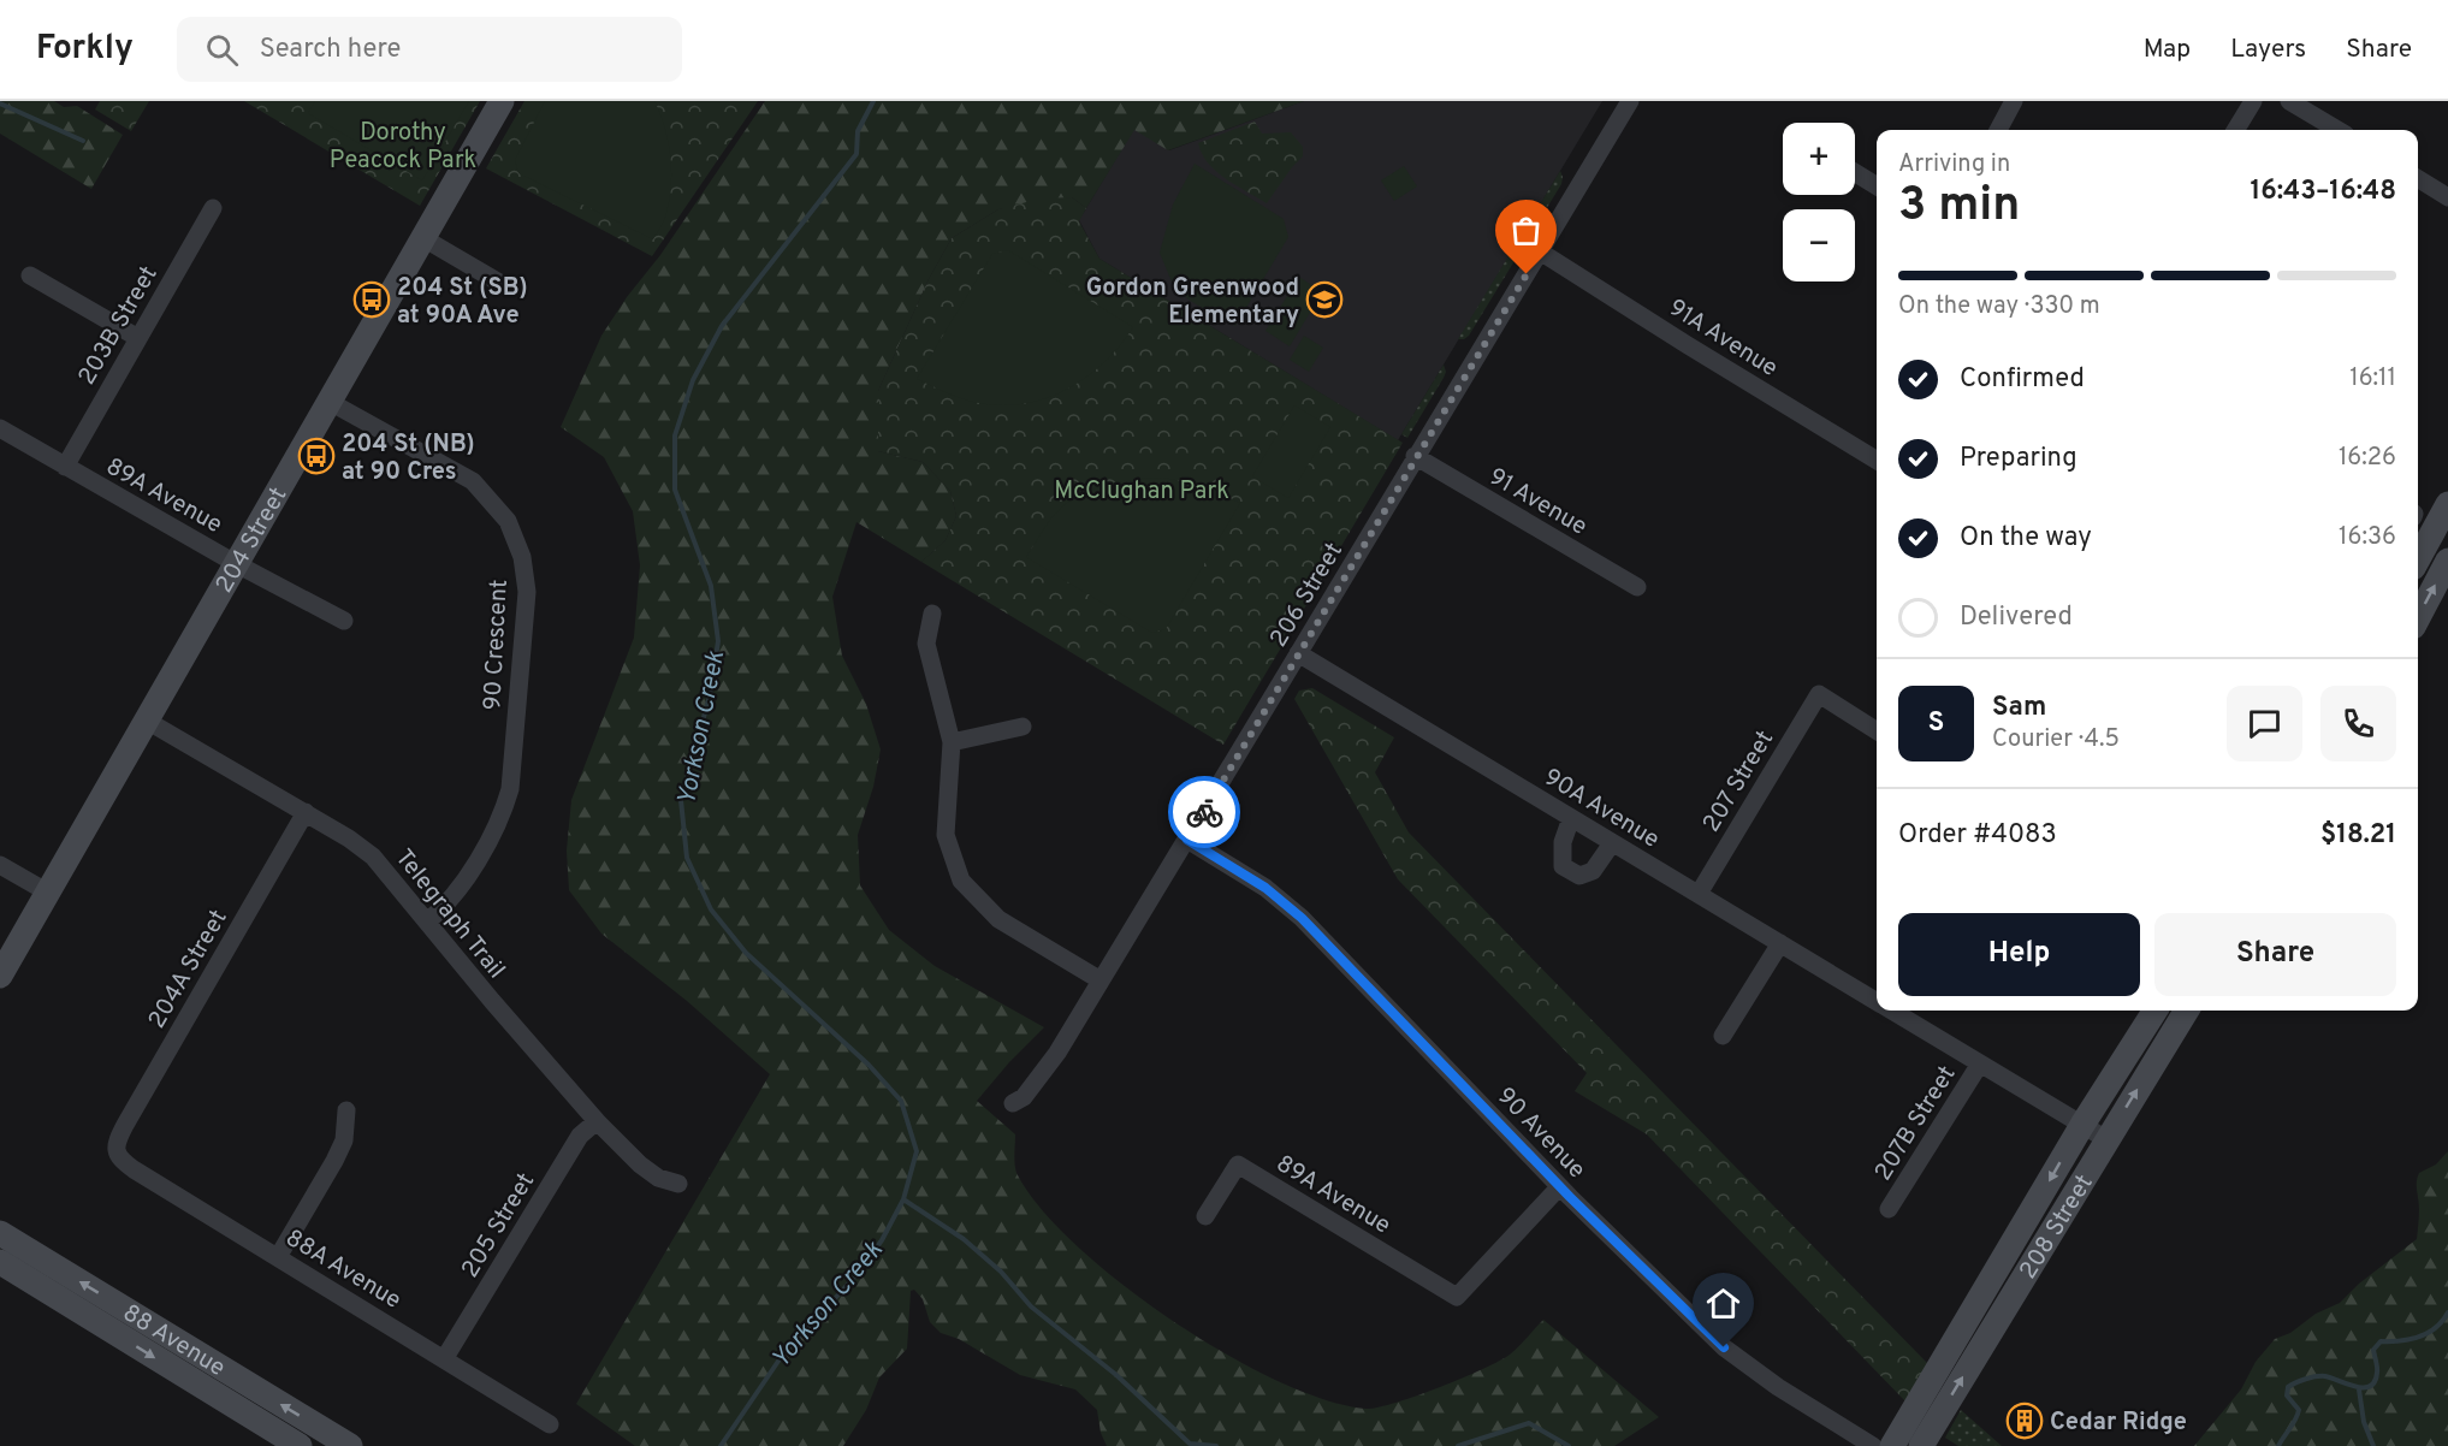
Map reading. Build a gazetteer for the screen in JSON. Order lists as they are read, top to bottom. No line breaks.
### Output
{"streets":{"main road":["204 Street","208 Street","88 Avenue"],"street":["203B Street","91A Avenue","89A Avenue","91 Avenue","206 Street","90 Crescent","207 Street","90A Avenue","Telegraph Trail","204A Street","207B Street","90 Avenue","205 Street","88A Avenue"]},"crossings":[["203B Street","89A Avenue"],["91A Avenue","206 Street"],["89A Avenue","204 Street"],["89A Avenue","90 Avenue"],["91 Avenue","206 Street"],["204 Street","90 Crescent"],["204 Street","Telegraph Trail"],["206 Street","90A Avenue"],["206 Street","90 Avenue"],["90 Crescent","Telegraph Trail"],["207 Street","90A Avenue"],["90A Avenue","207B Street"],["90A Avenue","208 Street"],["Telegraph Trail","204A Street"],["Telegraph Trail","205 Street"],["204A Street","88A Avenue"],["205 Street","88A Avenue"]],"water":["Yorkson Creek"],"parks":["Dorothy Peacock Park","McClughan Park"],"places":{"bus stop":["204 St (SB) at 90A Ave","204 St (NB) at 90 Cres"],"school or university":["Gordon Greenwood Elementary"],"building":["Cedar Ridge"]},"page":{"header":"Forkly","search":"Search here","nav":["Map","Layers","Share"],"map_buttons":["+","−"],"heading":["3 min","Arriving in","16:43–16:48"],"panel":["Sam","Courier · 4.5","Order #4083","$18.21"],"bar":"On the way · 330 m","list":[["Confirmed","16:11"],["Preparing","16:26"],["On the way","16:36"],"Delivered"],"round":"S","buttons":["Help","Share"]}}
